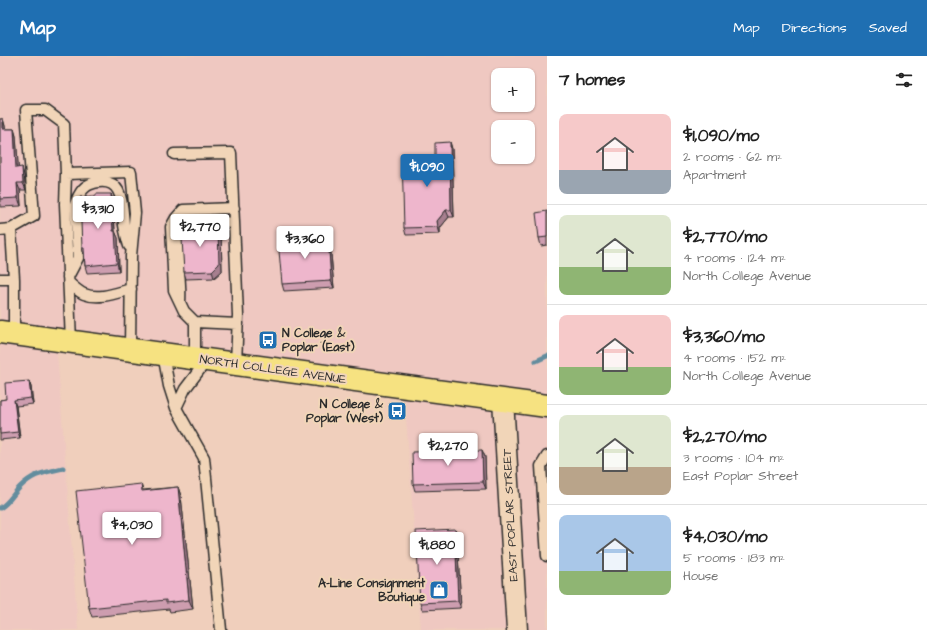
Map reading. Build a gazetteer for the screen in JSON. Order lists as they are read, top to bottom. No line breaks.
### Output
{"streets":{"main road":["NORTH COLLEGE AVENUE"],"street":["EAST POPLAR STREET"]},"crossings":[["NORTH COLLEGE AVENUE","EAST POPLAR STREET"]],"places":{"bus stop":["N College & Poplar (East)","N College & Poplar (West)"],"shop":["A-Line Consignment Boutique"]},"page":{"header":"Map","nav":["Map","Directions","Saved"],"heading":"7 homes","map_buttons":["+","−"],"list":[{"name":"$1,090/mo","note":"2 rooms · 62 m² · Apartment"},{"name":"$2,770/mo","note":"4 rooms · 124 m² · North College Avenue"},{"name":"$3,360/mo","note":"4 rooms · 152 m² · North College Avenue"},{"name":"$2,270/mo","note":"3 rooms · 104 m² · East Poplar Street"},{"name":"$4,030/mo","note":"5 rooms · 183 m² · House"}],"price":["$1,090","$3,310","$2,770","$3,360","$2,270","$4,030","$1,880"]}}
